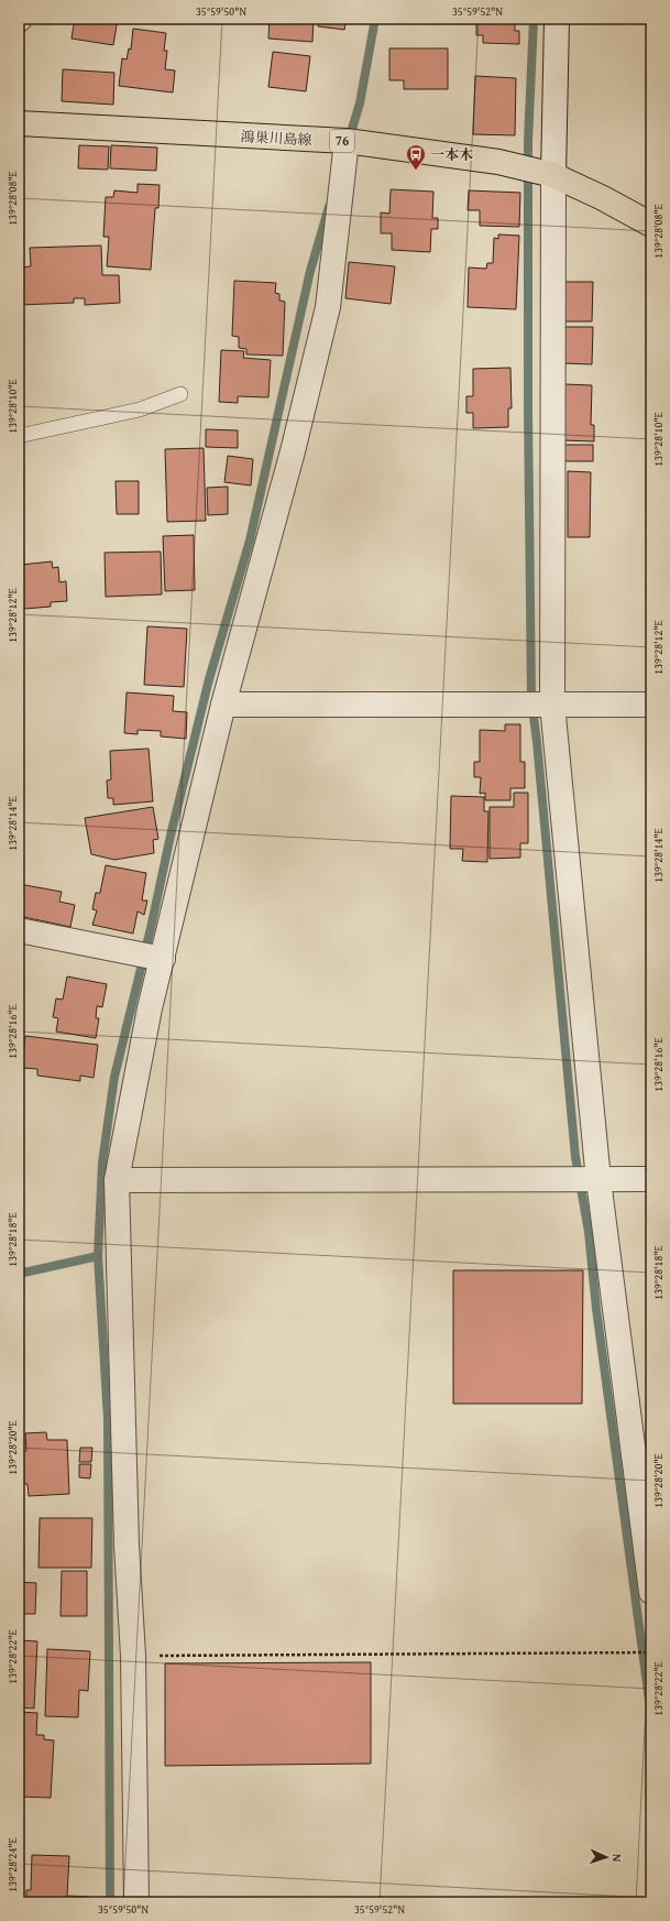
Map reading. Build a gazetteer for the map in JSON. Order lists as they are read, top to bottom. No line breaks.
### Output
{"streets":{"main road":["鴻巣川島線","76"]},"places":{"bus stop":["一本木"]},"north":"right","coordinates":["35°59'50\"N","35°59'52\"N","139°28'08\"E","139°28'10\"E","139°28'12\"E","139°28'14\"E","139°28'16\"E","139°28'18\"E","139°28'20\"E","139°28'22\"E","139°28'24\"E"]}
